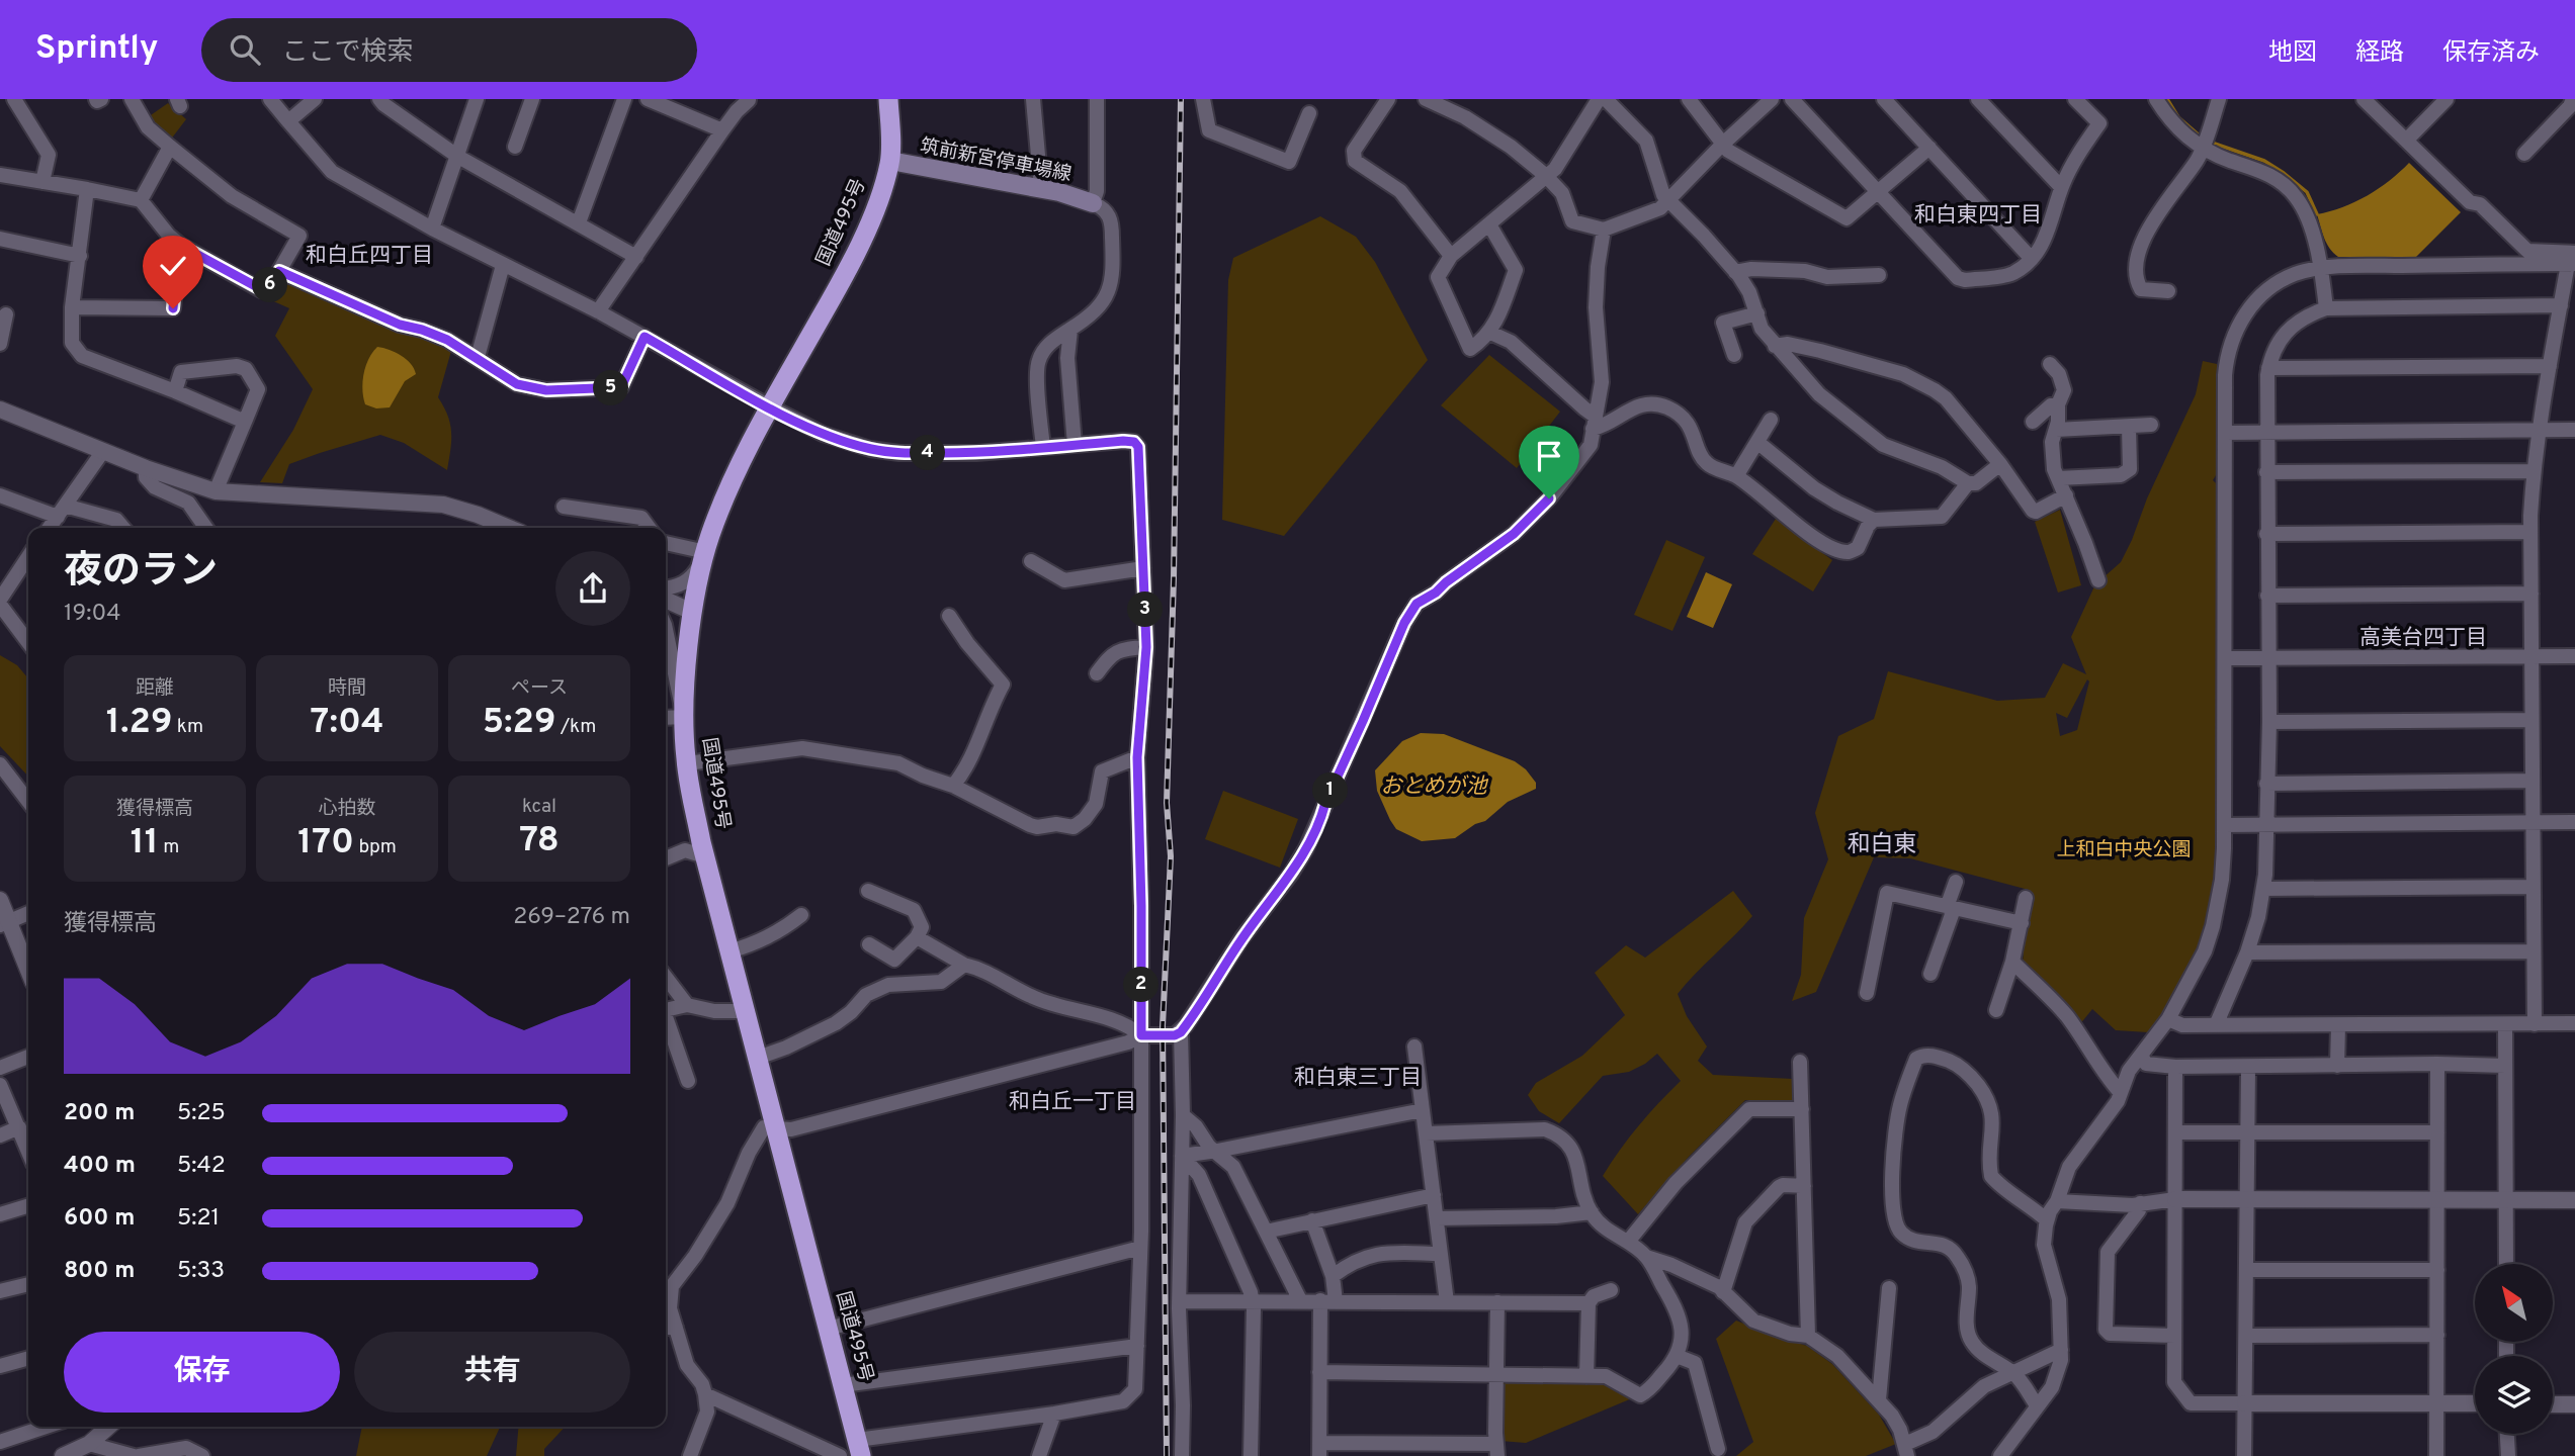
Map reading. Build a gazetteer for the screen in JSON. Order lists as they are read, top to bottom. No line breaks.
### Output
{"streets":{"highway":["国道495号"],"main road":["筑前新宮停車場線"]},"crossings":[["筑前新宮停車場線","国道495号"]],"districts":["和白東四丁目","和白丘四丁目","高美台四丁目","和白東","和白東三丁目","和白丘一丁目"],"water":["おとめが池"],"parks":["上和白中央公園"],"north":"top left","page":{"header":"Sprintly","search":"ここで検索","nav":["地図","経路","保存済み"],"pins":["6","5","4","3","1","2"],"heading":["夜のラン","19:04"],"stats":[["距離","1.29 km"],["時間","7:04"],["ペース","5:29 /km"],["獲得標高","11 m"],["心拍数","170 bpm"],["kcal","78"]],"chart":["獲得標高","269–276 m"],"list":[{"name":"200 m","note":"5:25"},{"name":"400 m","note":"5:42"},{"name":"600 m","note":"5:21"},{"name":"800 m","note":"5:33"}],"buttons":["保存","共有"]}}
